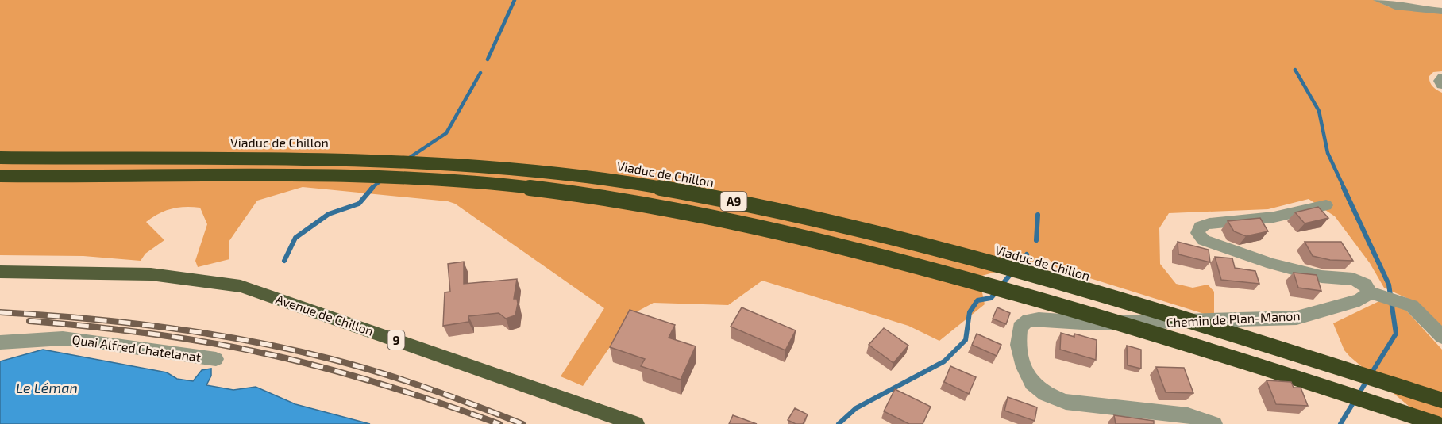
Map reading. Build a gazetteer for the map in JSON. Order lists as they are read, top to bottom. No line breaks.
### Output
{"streets":{"highway":["Viaduc de Chillon","A9"],"main road":["Avenue de Chillon","9"],"street":["Chemin de Plan-Manon","Quai Alfred Chatelanat"]},"water":["Le Léman"]}
